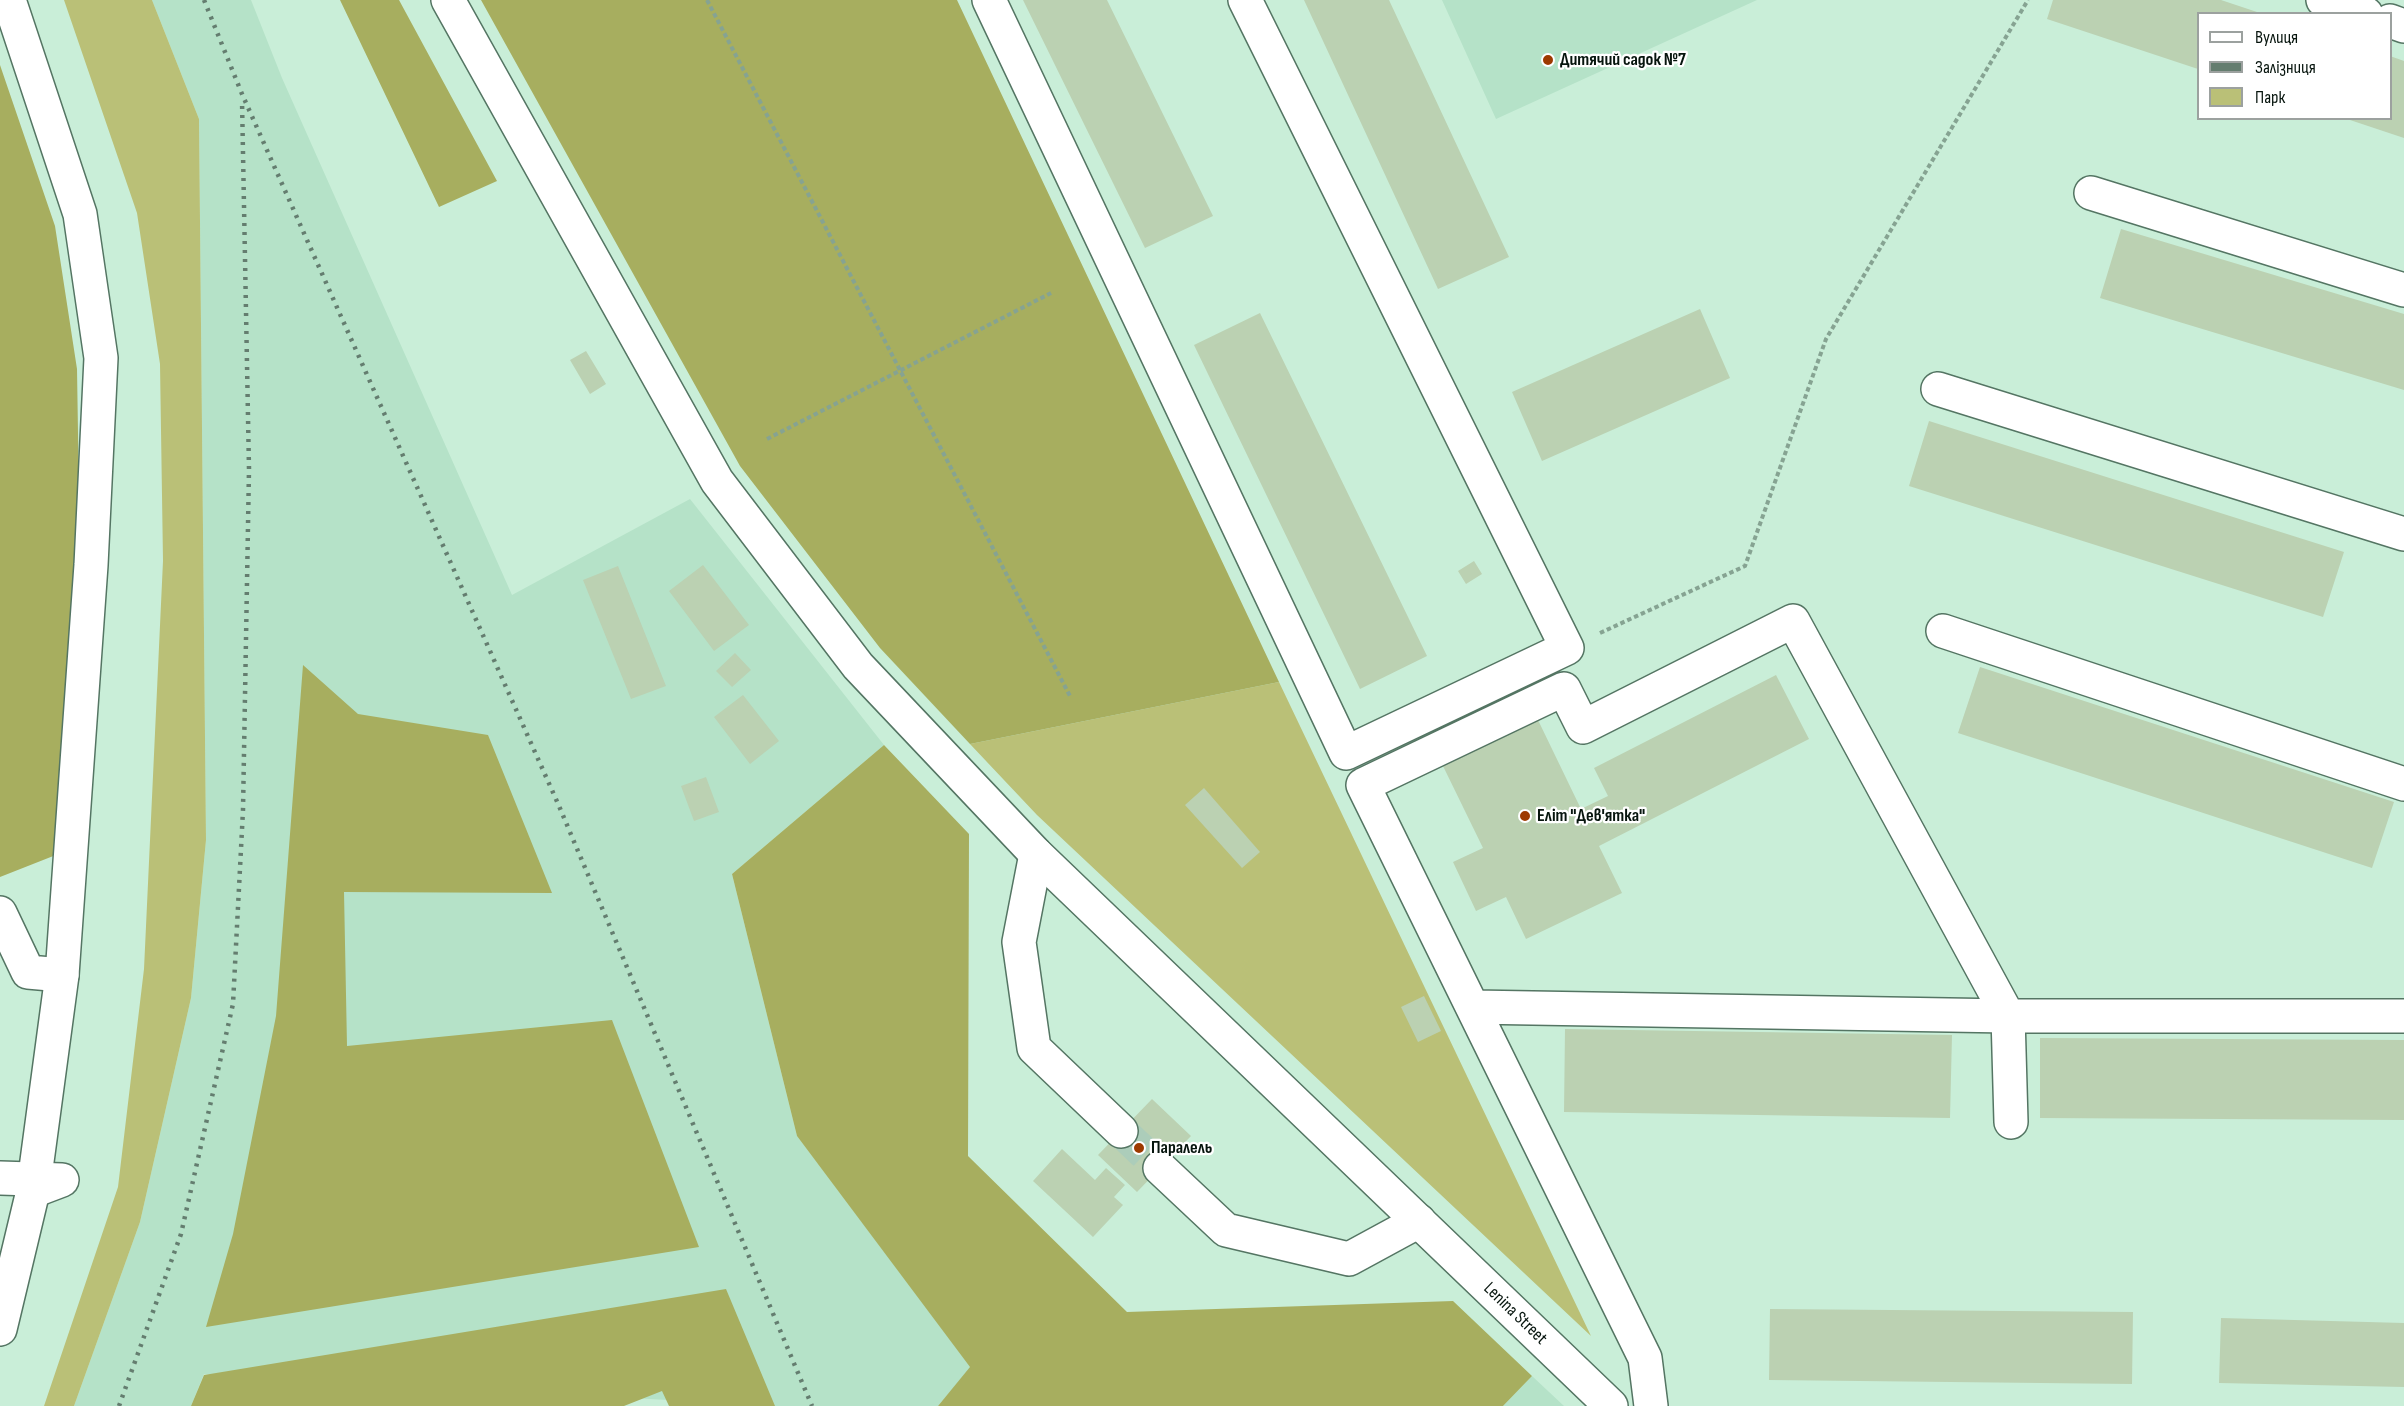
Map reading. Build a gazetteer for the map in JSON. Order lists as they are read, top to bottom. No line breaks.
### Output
{"streets":{"main road":["Lenina Street"]},"places":["Дитячий садок №7","Еліт \"Дев'ятка\"","Паралель"],"legend":["Вулиця","Залізниця","Парк"]}
